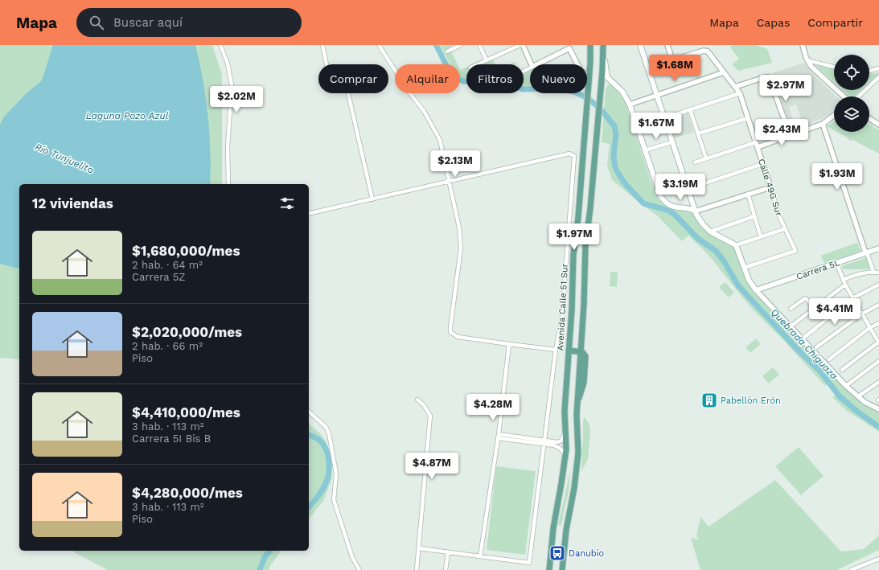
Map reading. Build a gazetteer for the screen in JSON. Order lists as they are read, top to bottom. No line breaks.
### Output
{"streets":{"main road":["Carrera 5L","Avenida Calle 51 Sur"],"street":["Calle 49G Sur"]},"water":["Laguna Pozo Azul","Río Tunjuelito","Quebrada Chiguaza"],"places":{"building":["Pabellón Erón"],"bus stop":["Danubio"]},"page":{"header":"Mapa","search":"Buscar aquí","nav":["Mapa","Capas","Compartir"],"price":["$1.68M","$2.97M","$2.02M","$1.67M","$2.43M","$2.13M","$1.93M","$3.19M","$1.97M","$4.41M","$4.28M","$4.87M"],"chip":["Comprar","Alquilar","Filtros","Nuevo"],"heading":"12 viviendas","list":[{"name":"$1,680,000/mes","note":"2 hab. · 64 m² · Carrera 5Z"},{"name":"$2,020,000/mes","note":"2 hab. · 66 m² · Piso"},{"name":"$4,410,000/mes","note":"3 hab. · 113 m² · Carrera 5I Bis B"},{"name":"$4,280,000/mes","note":"3 hab. · 113 m² · Piso"}]}}
